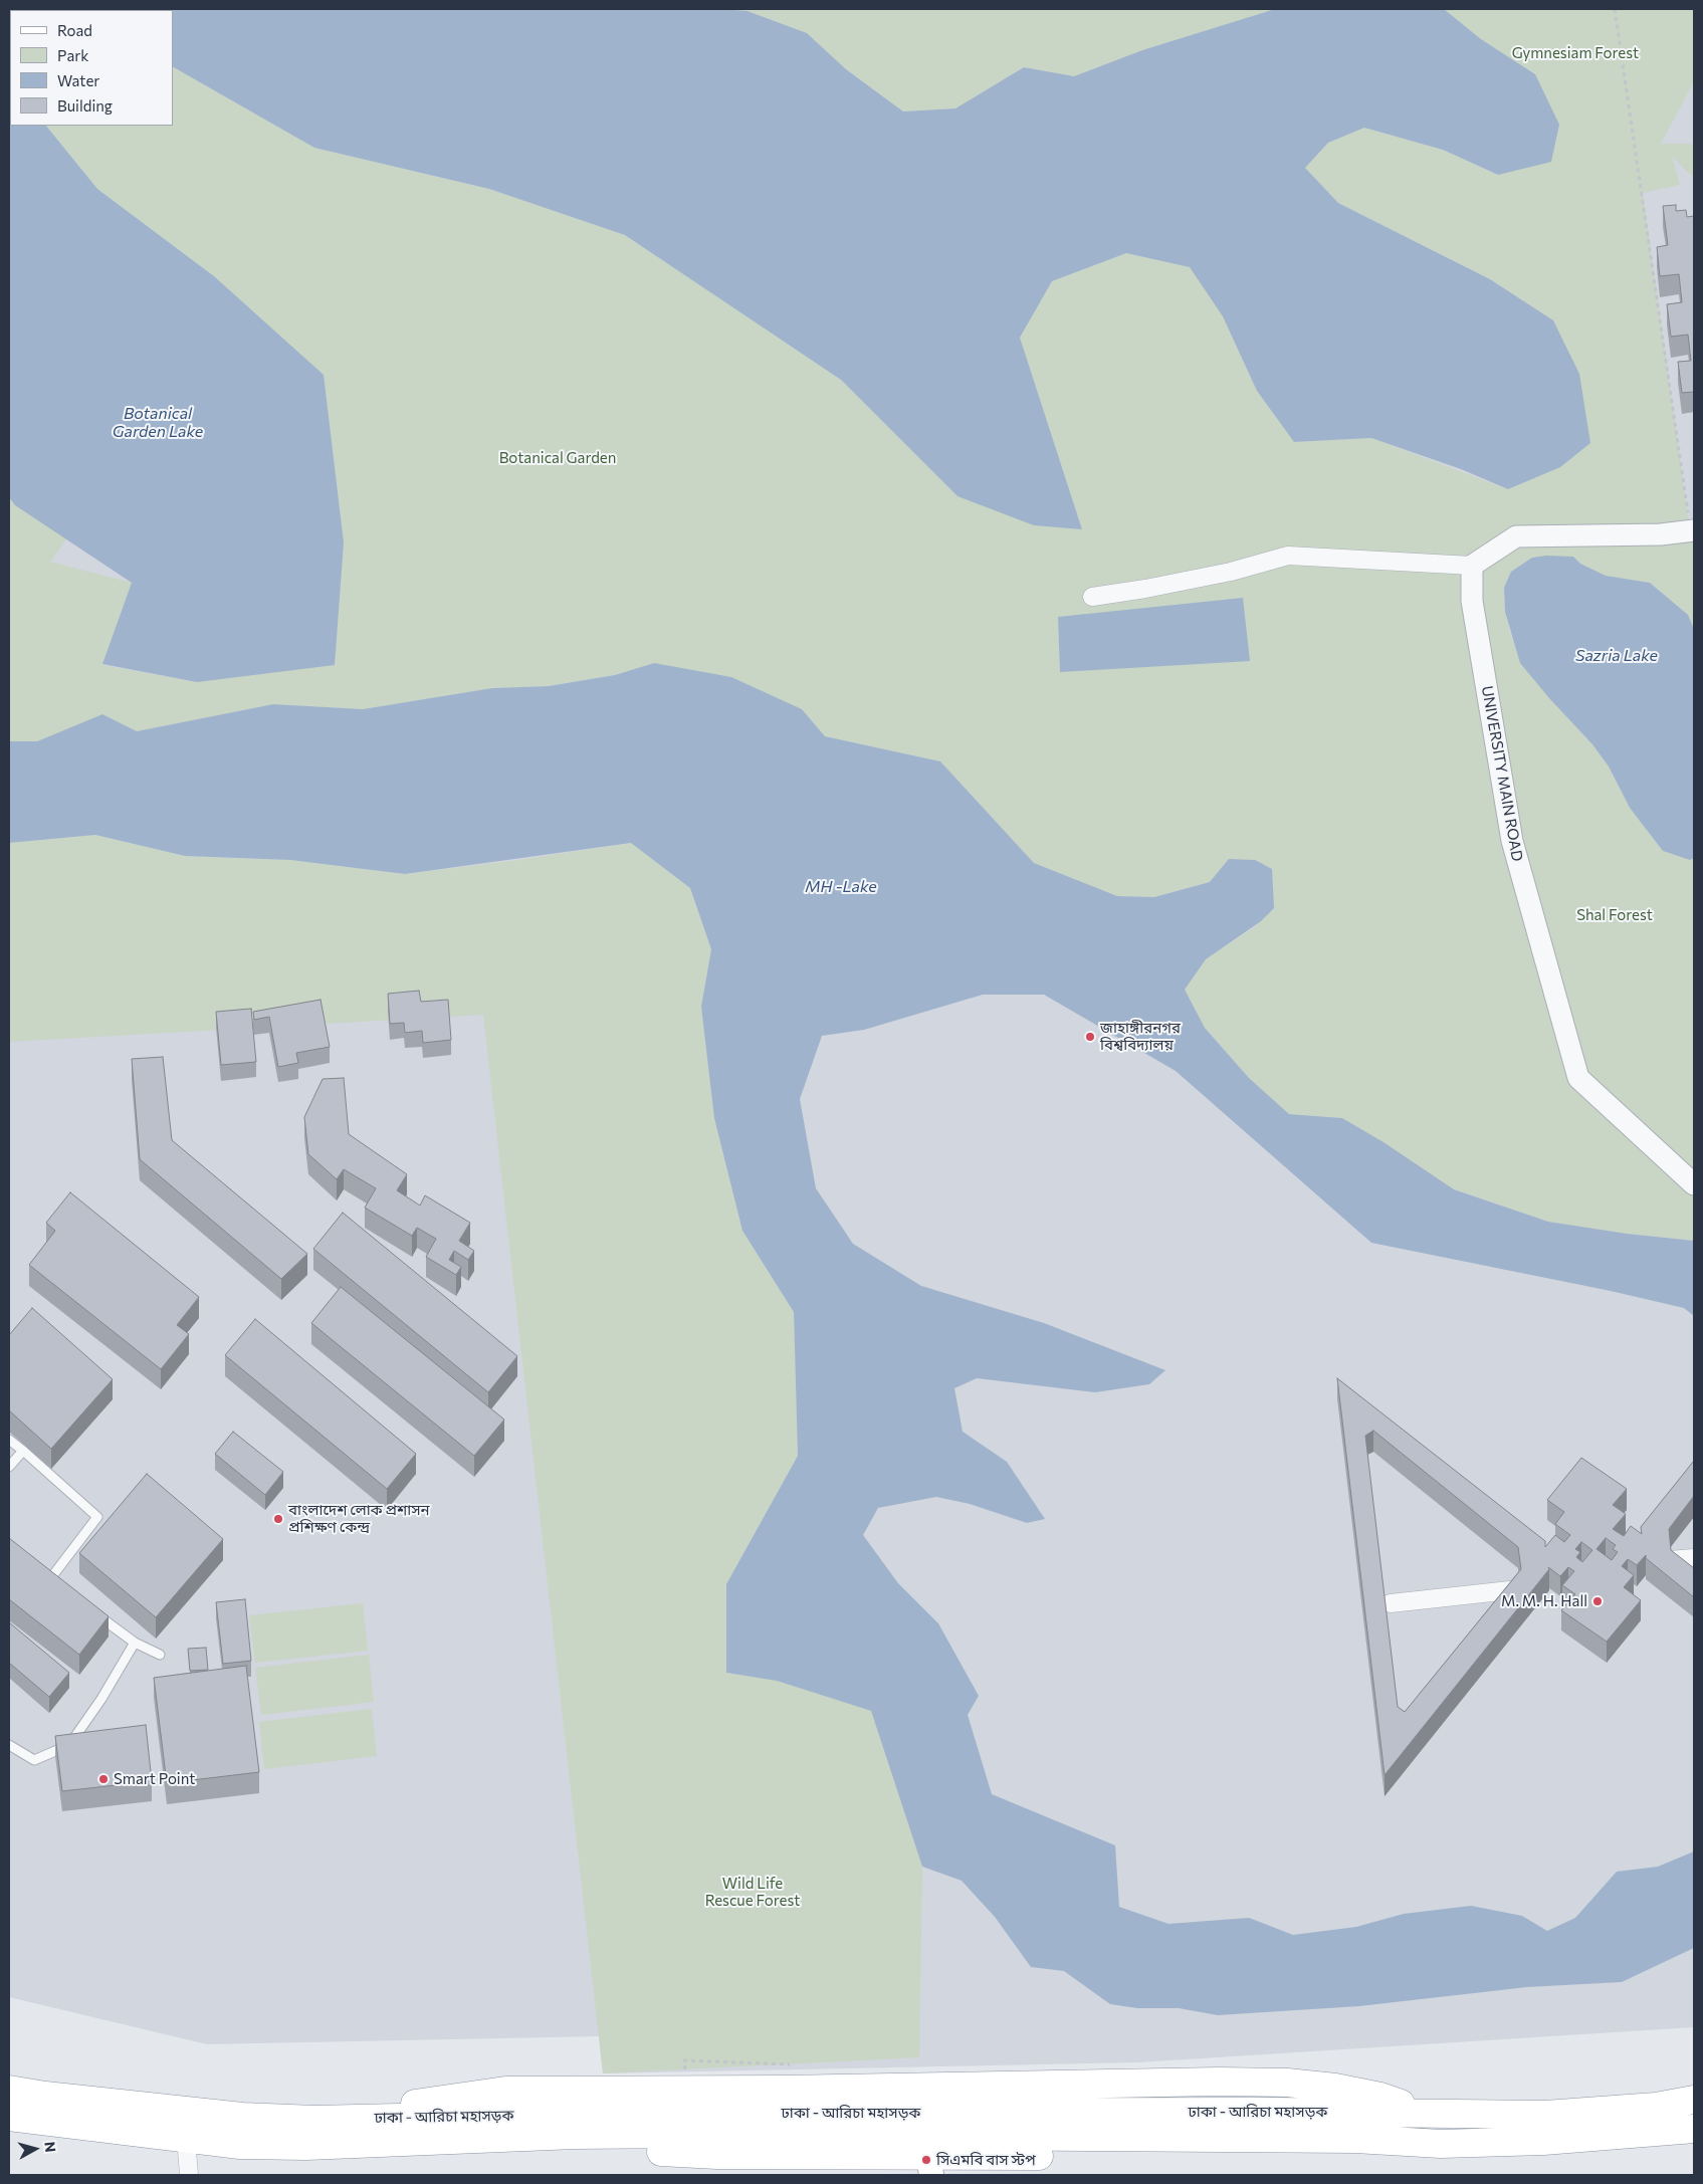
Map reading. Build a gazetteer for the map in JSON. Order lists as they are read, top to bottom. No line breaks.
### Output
{"streets":{"highway":["ঢাকা - আরিচা মহাসড়ক"],"street":["UNIVERSITY MAIN ROAD"]},"water":["Botanical Garden Lake","Sazria Lake","MH -Lake"],"parks":["Gymnesiam Forest","Botanical Garden","Shal Forest","Wild Life Rescue Forest"],"places":["জাহাঙ্গীরনগর বিশ্ববিদ্যালয়","বাংলাদেশ লোক প্রশাসন প্রশিক্ষণ কেন্দ্র","M. M. H. Hall","Smart Point","সিএমবি বাস স্টপ"],"legend":["Road","Park","Water","Building"],"north":"right"}
